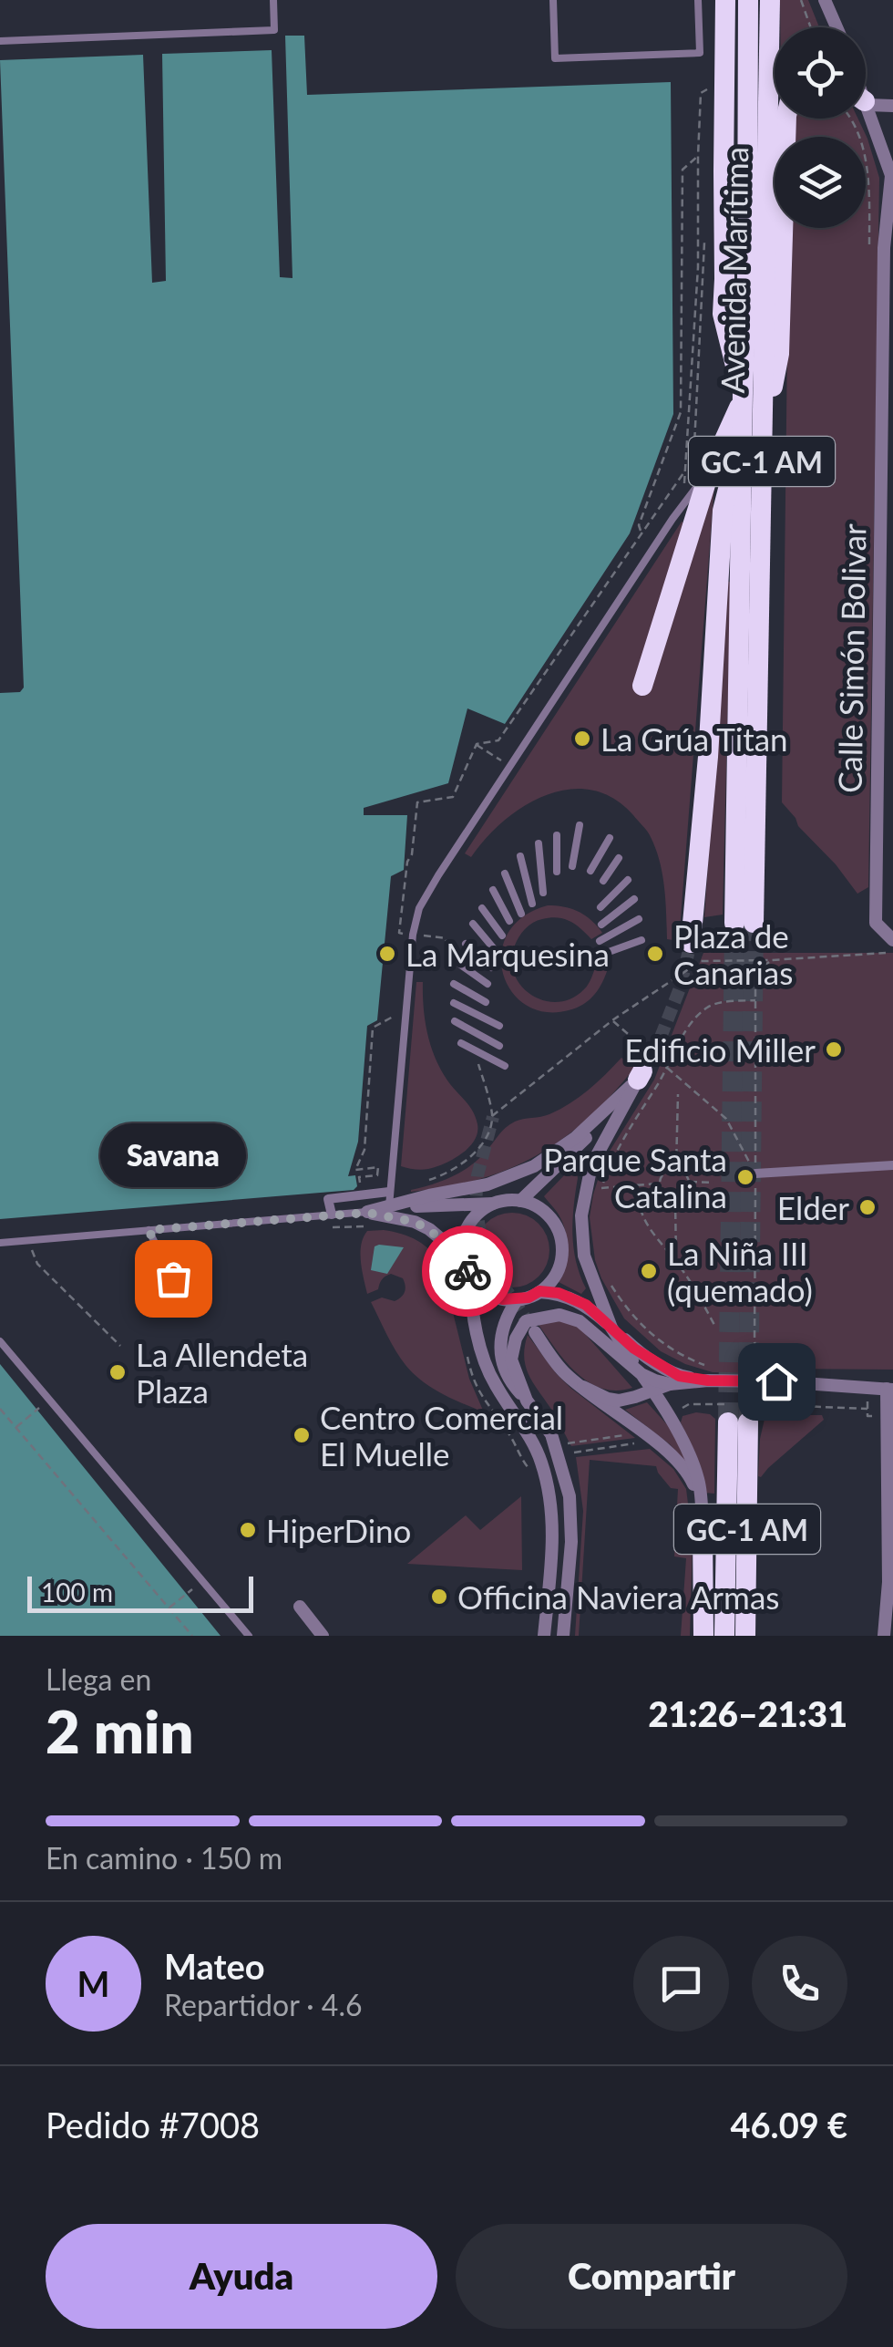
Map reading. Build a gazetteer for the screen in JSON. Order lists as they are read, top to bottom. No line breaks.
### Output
{"streets":{"highway":["Avenida Marítima","GC-1 AM"],"street":["Calle Simón Bolivar"]},"places":["La Grúa Titan","La Marquesina","Plaza de Canarias","Edificio Miller","Parque Santa Catalina","Elder","La Niña III (quemado)","Savana","La Allendeta Plaza","Centro Comercial El Muelle","HiperDino","Officina Naviera Armas"],"scale_bar":"100 m","page":{"bubble":"Savana","scale":"100 m","heading":["2 min","Llega en","21:26–21:31"],"panel":["Mateo","Repartidor · 4.6","Pedido #7008","46.09 €"],"bar":"En camino · 150 m","round":"M","buttons":["Ayuda","Compartir"]}}
